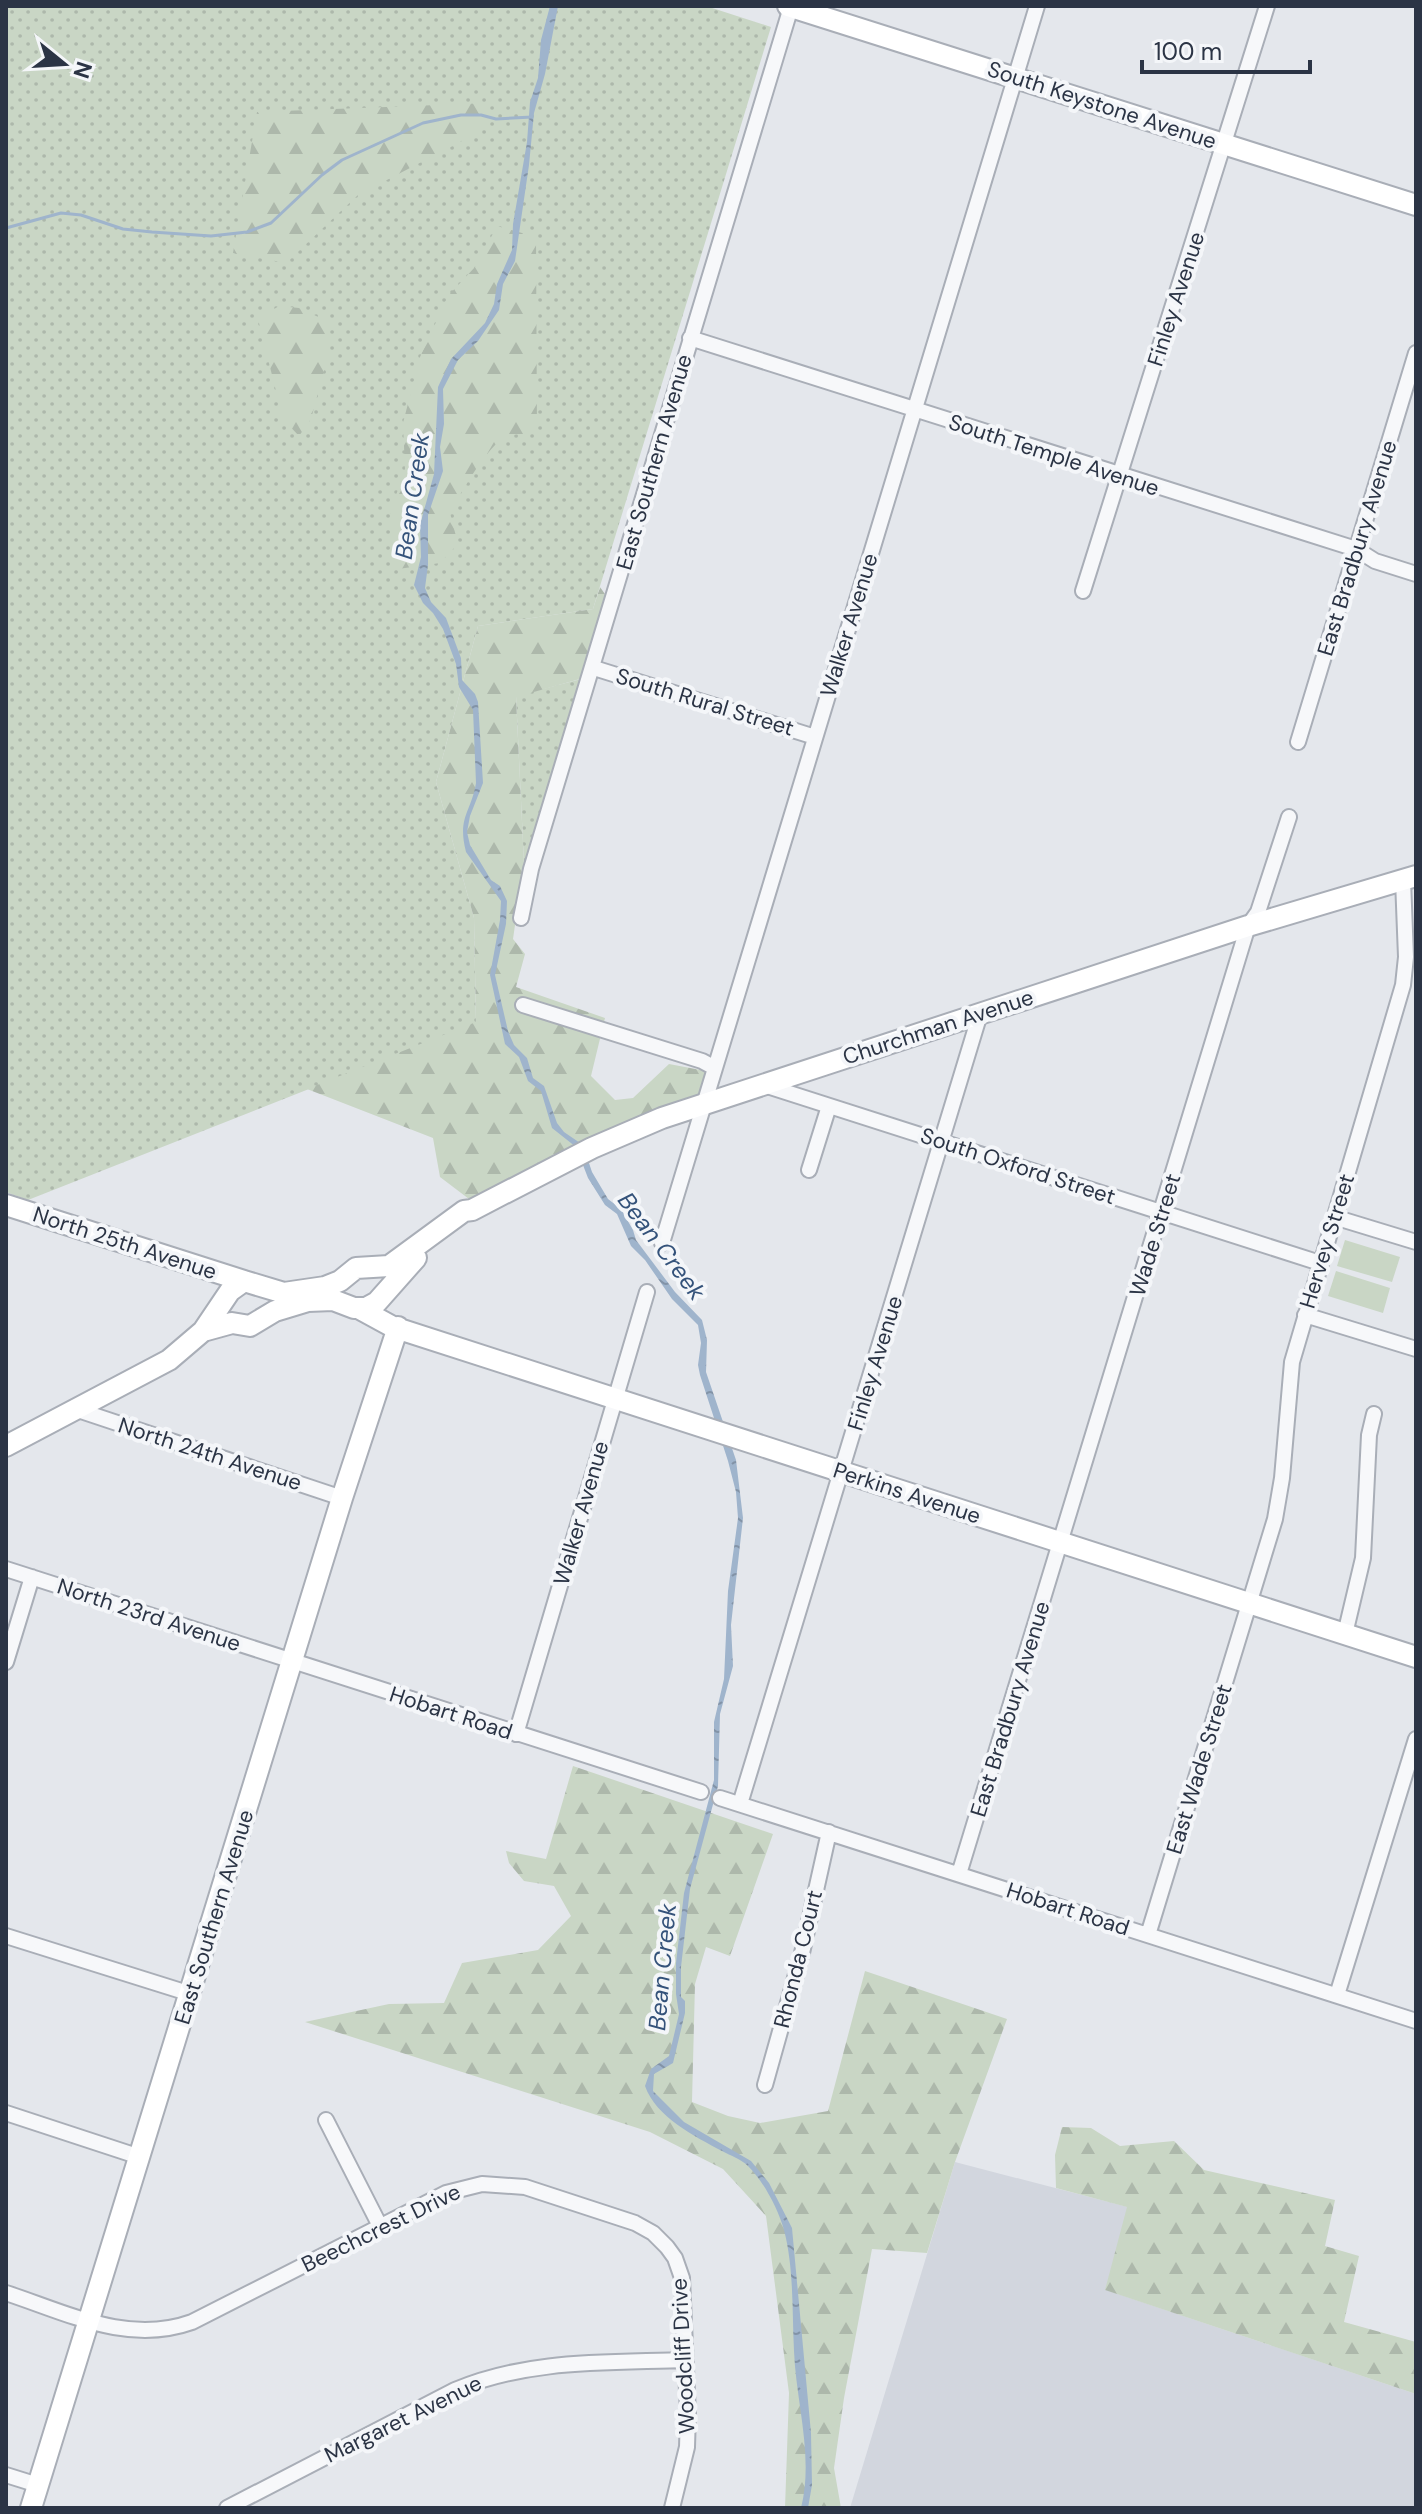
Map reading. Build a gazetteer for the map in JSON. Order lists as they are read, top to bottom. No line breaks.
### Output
{"streets":{"street":["South Keystone Avenue","Finley Avenue","South Temple Avenue","East Southern Avenue","East Bradbury Avenue","Walker Avenue","South Rural Street","Churchman Avenue","South Oxford Street","Wade Street","Hervey Street","North 25th Avenue","North 24th Avenue","Perkins Avenue","North 23rd Avenue","Hobart Road","East Wade Street","Rhonda Court","Beechcrest Drive","Woodcliff Drive","Margaret Avenue"]},"crossings":[["South Keystone Avenue","Finley Avenue"],["South Keystone Avenue","East Southern Avenue"],["South Keystone Avenue","Walker Avenue"],["Finley Avenue","South Temple Avenue"],["Finley Avenue","Churchman Avenue"],["Finley Avenue","South Oxford Street"],["Finley Avenue","Perkins Avenue"],["Finley Avenue","Hobart Road"],["South Temple Avenue","East Southern Avenue"],["South Temple Avenue","East Bradbury Avenue"],["South Temple Avenue","Walker Avenue"],["East Southern Avenue","South Rural Street"],["East Southern Avenue","North 24th Avenue"],["East Southern Avenue","Perkins Avenue"],["East Southern Avenue","North 23rd Avenue"],["East Southern Avenue","Hobart Road"],["East Southern Avenue","Beechcrest Drive"],["East Bradbury Avenue","Wade Street"],["East Bradbury Avenue","Perkins Avenue"],["East Bradbury Avenue","Hobart Road"],["Walker Avenue","South Rural Street"],["Walker Avenue","Churchman Avenue"],["Walker Avenue","Perkins Avenue"],["Walker Avenue","Hobart Road"],["Churchman Avenue","South Oxford Street"],["Churchman Avenue","Wade Street"],["Churchman Avenue","Hervey Street"],["Churchman Avenue","North 25th Avenue"],["Churchman Avenue","Perkins Avenue"],["South Oxford Street","Wade Street"],["South Oxford Street","Hervey Street"],["Wade Street","Perkins Avenue"],["Hervey Street","Perkins Avenue"],["Hervey Street","East Wade Street"],["Perkins Avenue","East Wade Street"],["North 23rd Avenue","Hobart Road"],["Hobart Road","East Wade Street"],["Hobart Road","Rhonda Court"],["Beechcrest Drive","Woodcliff Drive"],["Woodcliff Drive","Margaret Avenue"]],"water":["Bean Creek"],"scale_bar":"100 m","north":"right"}
